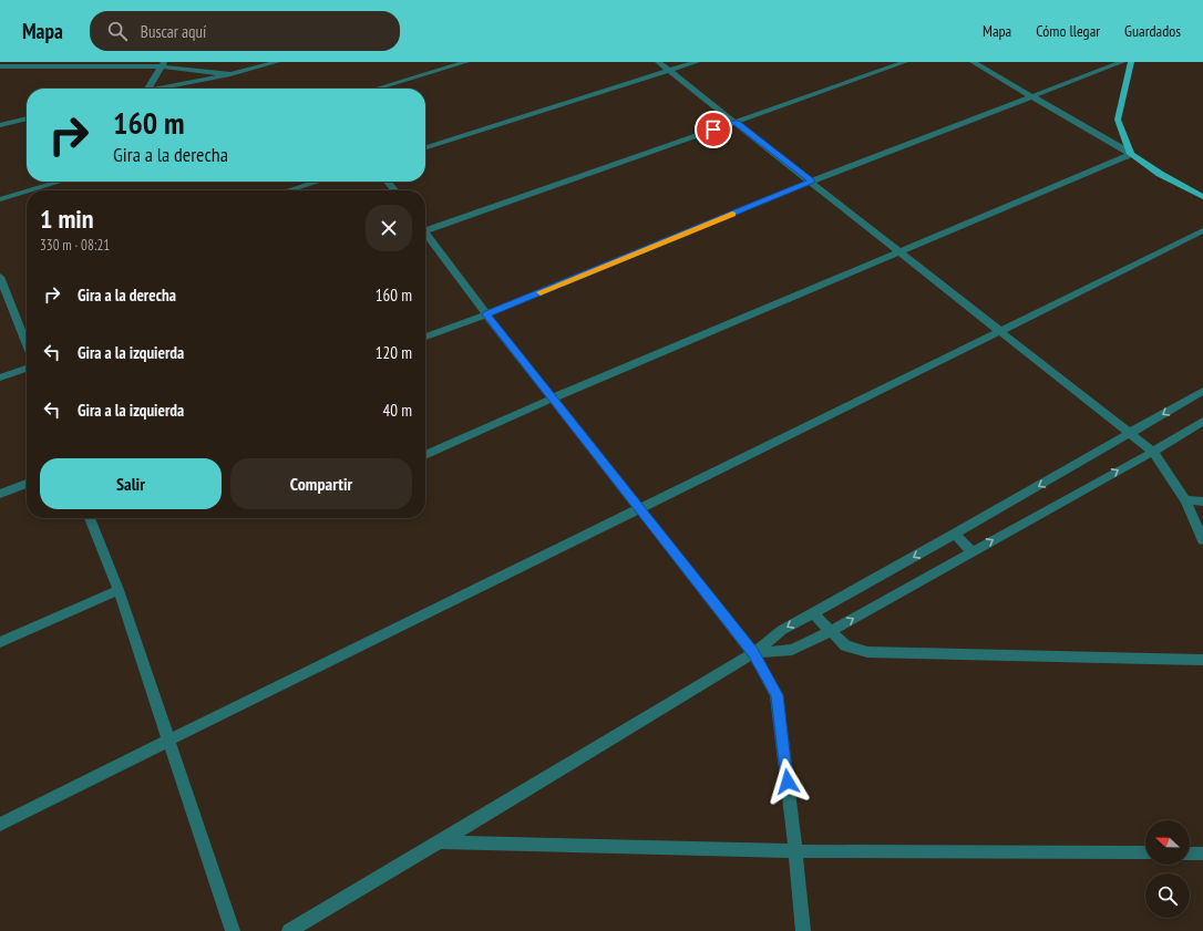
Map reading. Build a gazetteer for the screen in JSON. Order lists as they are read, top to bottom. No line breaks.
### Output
{"north":"left","page":{"header":"Mapa","search":"Buscar aquí","nav":["Mapa","Cómo llegar","Guardados"],"turn":["160 m","Gira a la derecha"],"heading":["1 min","330 m · 08:21"],"list":[{"name":"Gira a la derecha","value":"160 m"},{"name":"Gira a la izquierda","value":"120 m"},{"name":"Gira a la izquierda","value":"40 m"}],"buttons":["Salir","Compartir"]}}
